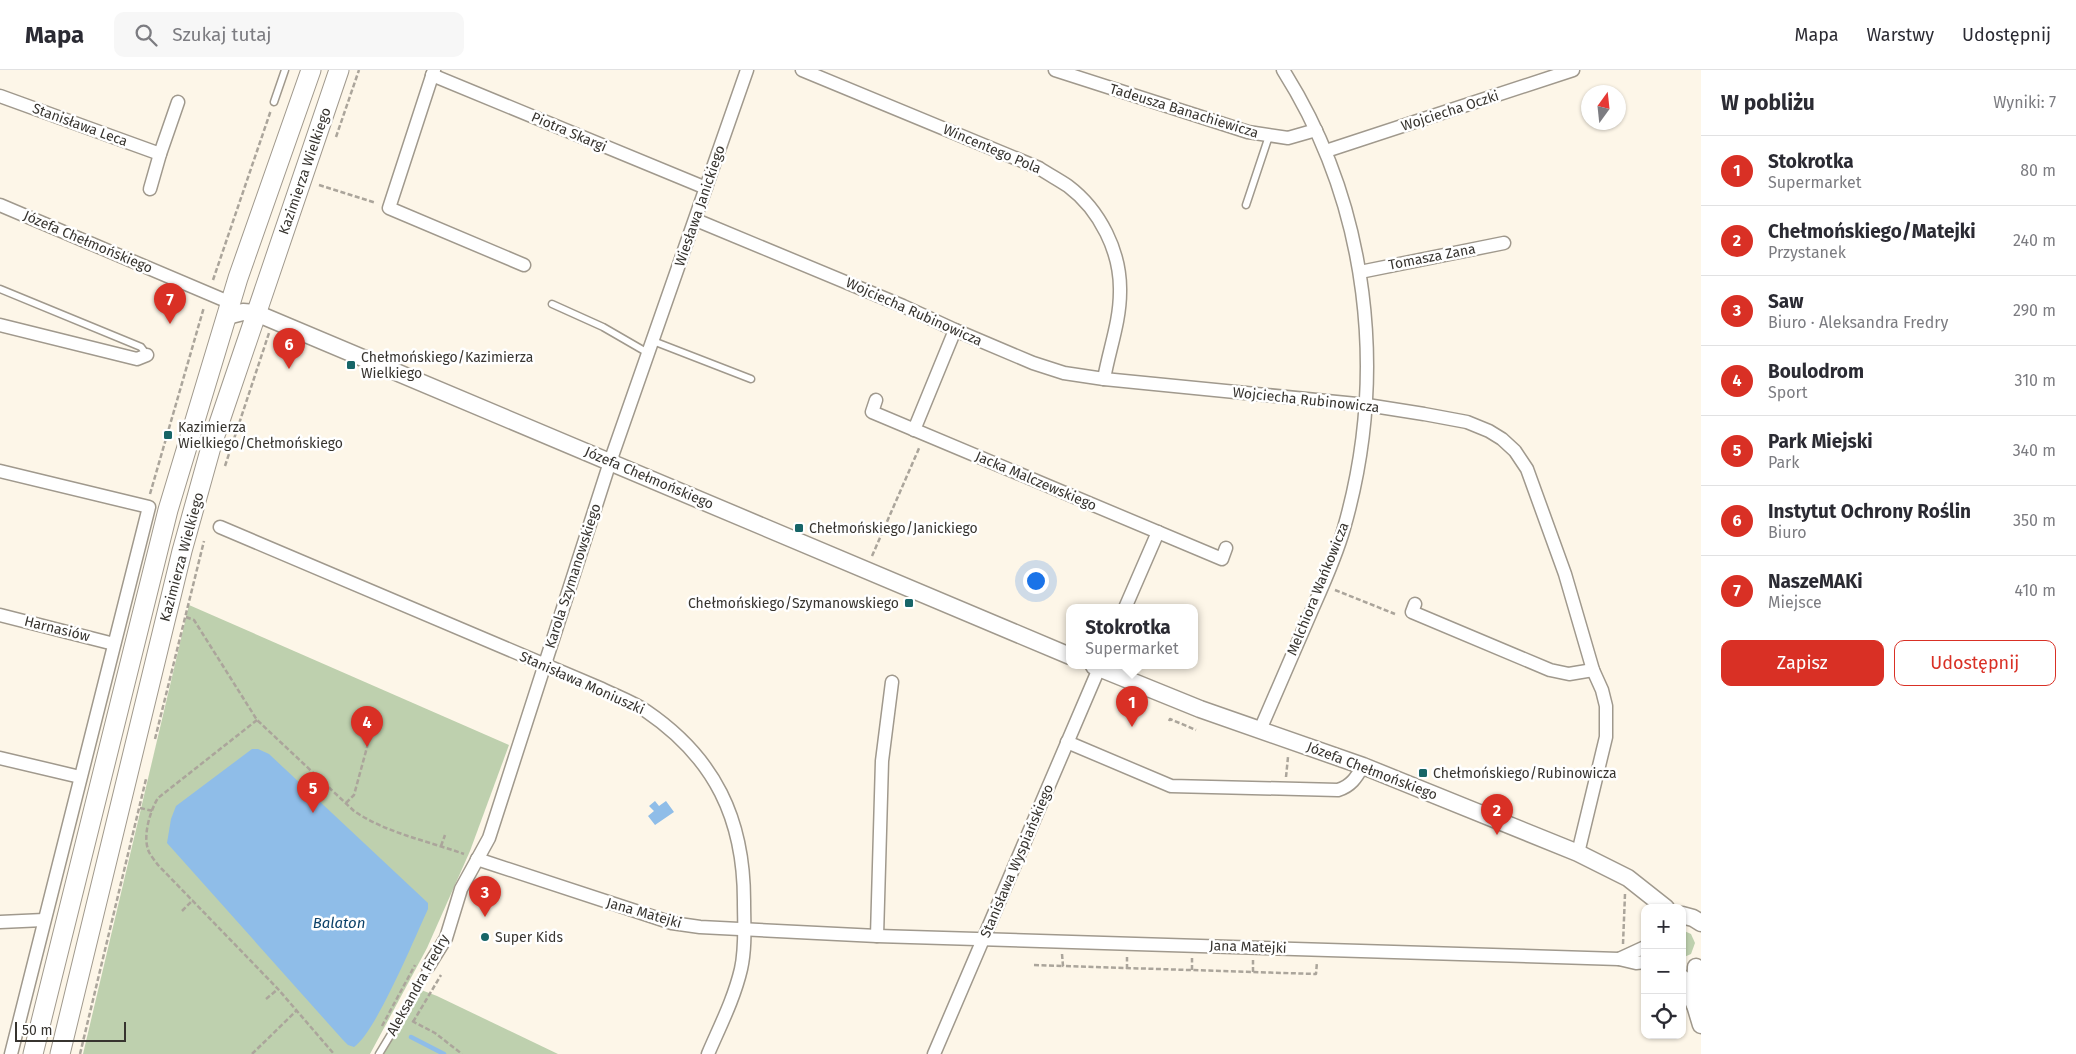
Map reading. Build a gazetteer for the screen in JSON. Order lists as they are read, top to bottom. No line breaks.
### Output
{"streets":{"main road":["Kazimierza Wielkiego"],"street":["Tadeusza Banachiewicza","Wojciecha Oczki","Stanisława Leca","Piotra Skargi","Wincentego Pola","Wiesława Janickiego","Józefa Chełmońskiego","Tomasza Zana","Wojciecha Rubinowicza","Jacka Malczewskiego","Karola Szymanowskiego","Melchiora Wańkowicza","Harnasiów","Stanisława Moniuszki","Stanisława Wyspiańskiego","Jana Matejki","Aleksandra Fredry"]},"crossings":[["Tadeusza Banachiewicza","Melchiora Wańkowicza"],["Wojciecha Oczki","Melchiora Wańkowicza"],["Piotra Skargi","Wiesława Janickiego"],["Wincentego Pola","Wojciecha Rubinowicza"],["Kazimierza Wielkiego","Józefa Chełmońskiego"],["Wiesława Janickiego","Józefa Chełmońskiego"],["Wiesława Janickiego","Wojciecha Rubinowicza"],["Wiesława Janickiego","Karola Szymanowskiego"],["Józefa Chełmońskiego","Wojciecha Rubinowicza"],["Józefa Chełmońskiego","Karola Szymanowskiego"],["Józefa Chełmońskiego","Melchiora Wańkowicza"],["Tomasza Zana","Melchiora Wańkowicza"],["Wojciecha Rubinowicza","Melchiora Wańkowicza"],["Karola Szymanowskiego","Stanisława Moniuszki"],["Karola Szymanowskiego","Jana Matejki"],["Karola Szymanowskiego","Aleksandra Fredry"],["Stanisława Moniuszki","Jana Matejki"],["Stanisława Wyspiańskiego","Jana Matejki"],["Jana Matejki","Aleksandra Fredry"]],"water":["Balaton"],"places":{"transit":["Chełmońskiego/Kazimierza Wielkiego","Kazimierza Wielkiego/Chełmońskiego","Chełmońskiego/Janickiego","Chełmońskiego/Szymanowskiego","Chełmońskiego/Rubinowicza"],"other":["Super Kids"]},"scale_bar":"50 m","north":"top","page":{"header":"Mapa","search":"Szukaj tutaj","nav":["Mapa","Warstwy","Udostępnij"],"heading":["W pobliżu","Wyniki: 7"],"list":[{"mark":"1","name":"Stokrotka","note":"Supermarket","value":"80 m"},{"mark":"2","name":"Chełmońskiego/Matejki","note":"Przystanek","value":"240 m"},{"mark":"3","name":"Saw","note":"Biuro · Aleksandra Fredry","value":"290 m"},{"mark":"4","name":"Boulodrom","note":"Sport","value":"310 m"},{"mark":"5","name":"Park Miejski","note":"Park","value":"340 m"},{"mark":"6","name":"Instytut Ochrony Roślin","note":"Biuro","value":"350 m"},{"mark":"7","name":"NaszeMAKi","note":"Miejsce","value":"410 m"}],"pins":["7","6","1","4","5","2","3"],"popup":["Stokrotka","Supermarket"],"buttons":["Zapisz","Udostępnij"],"map_buttons":["+","−"],"scale":"50 m"}}
